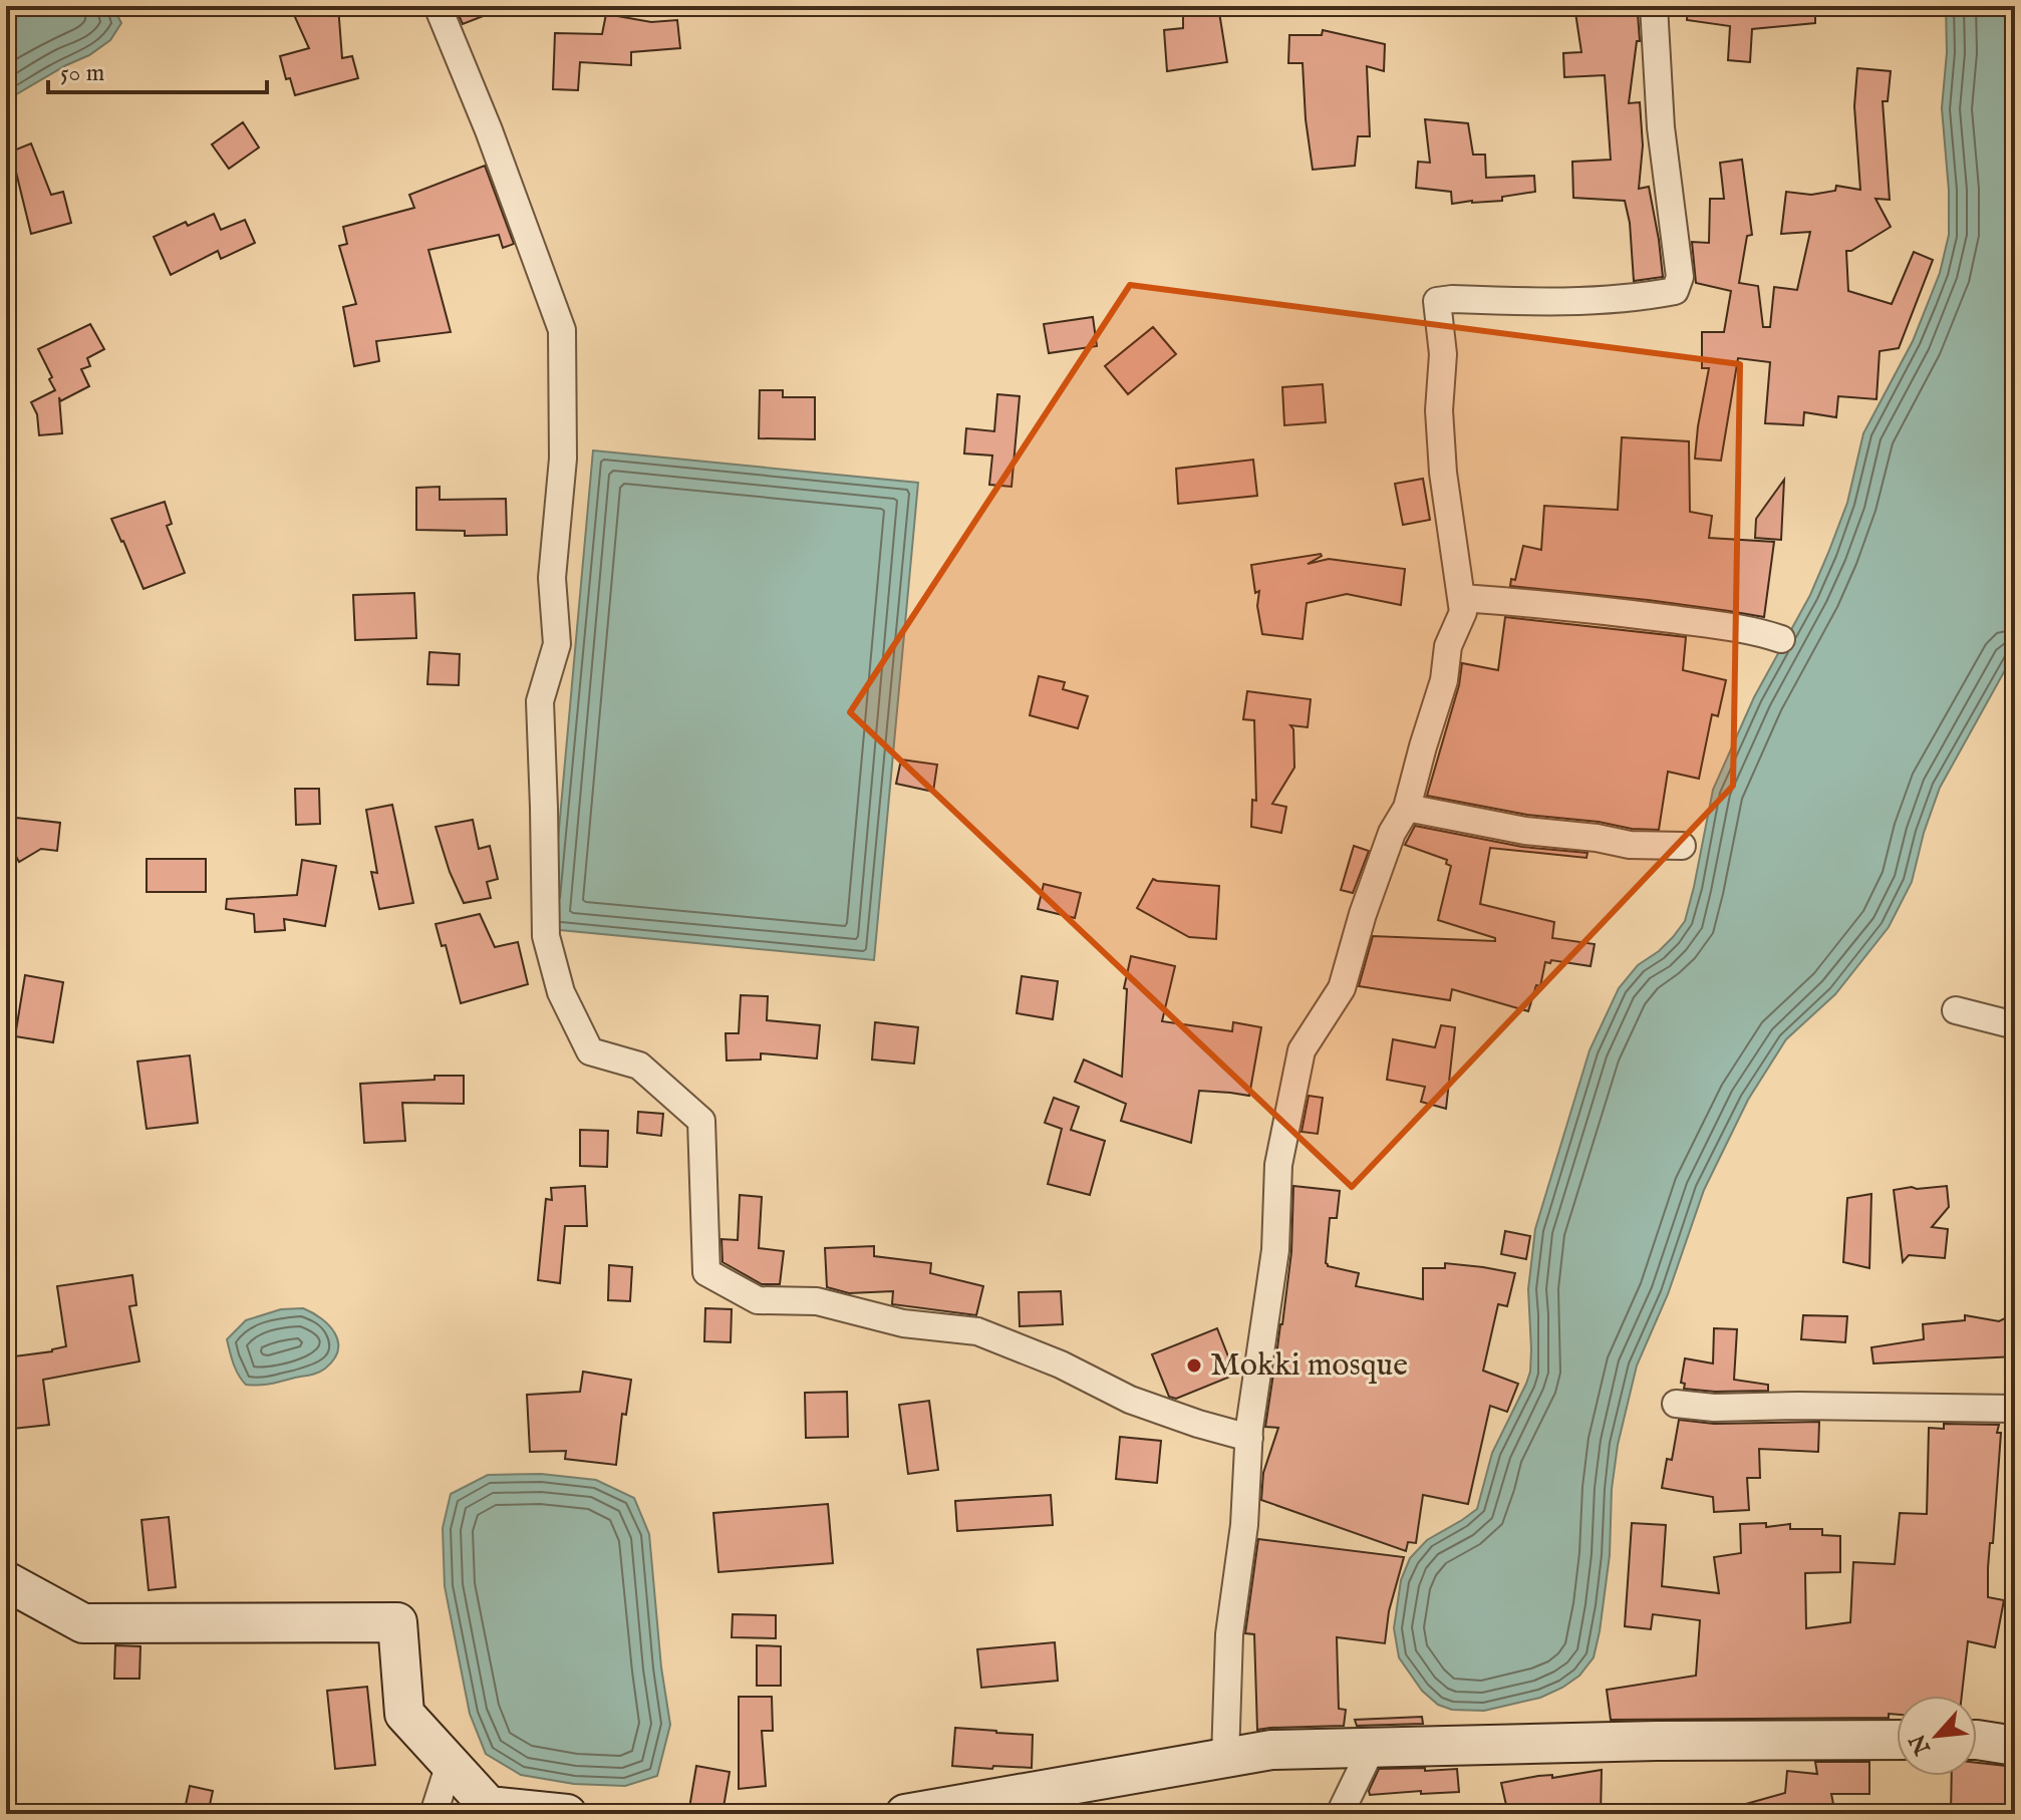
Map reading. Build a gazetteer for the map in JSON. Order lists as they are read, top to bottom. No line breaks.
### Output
{"places":["Mokki mosque"],"scale_bar":"50 m","north":"bottom left"}
